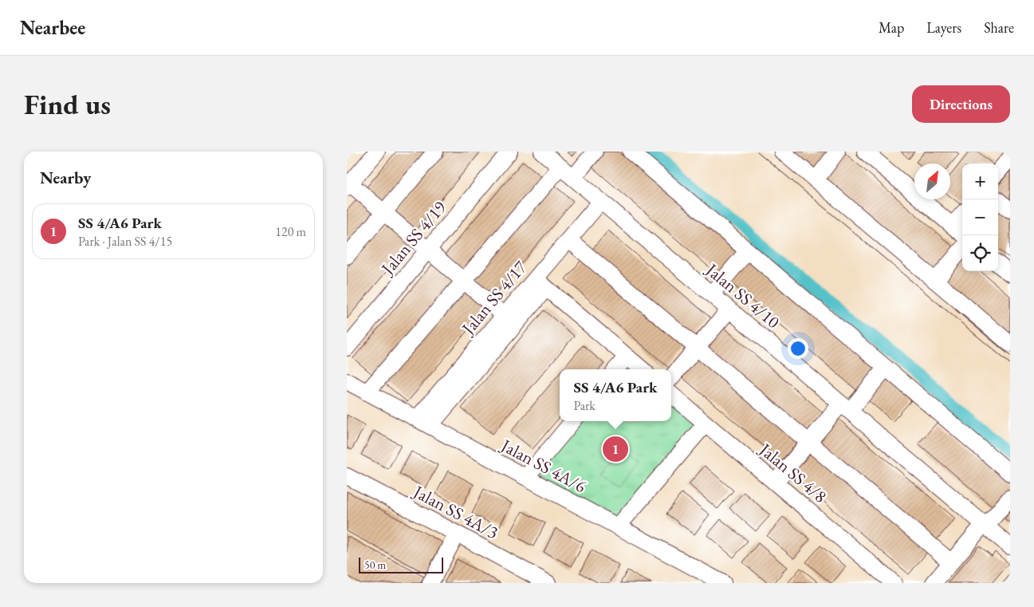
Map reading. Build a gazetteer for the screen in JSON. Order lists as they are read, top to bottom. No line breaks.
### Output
{"streets":{"street":["Jalan SS 4/19","Jalan SS 4/10","Jalan SS 4/17","Jalan SS 4A/6","Jalan SS 4/8","Jalan SS 4A/3"]},"crossings":[["Jalan SS 4/10","Jalan SS 4/17"],["Jalan SS 4/17","Jalan SS 4A/6"]],"scale_bar":"50 m","north":"top right","page":{"header":"Nearbee","nav":["Map","Layers","Share"],"buttons":"Directions","title":"Find us","heading":"Nearby","map_buttons":["+","−"],"list":[{"mark":"1","name":"SS 4/A6 Park","note":"Park · Jalan SS 4/15","value":"120 m"}],"popup":["SS 4/A6 Park","Park"],"pins":"1","scale":"50 m"}}
